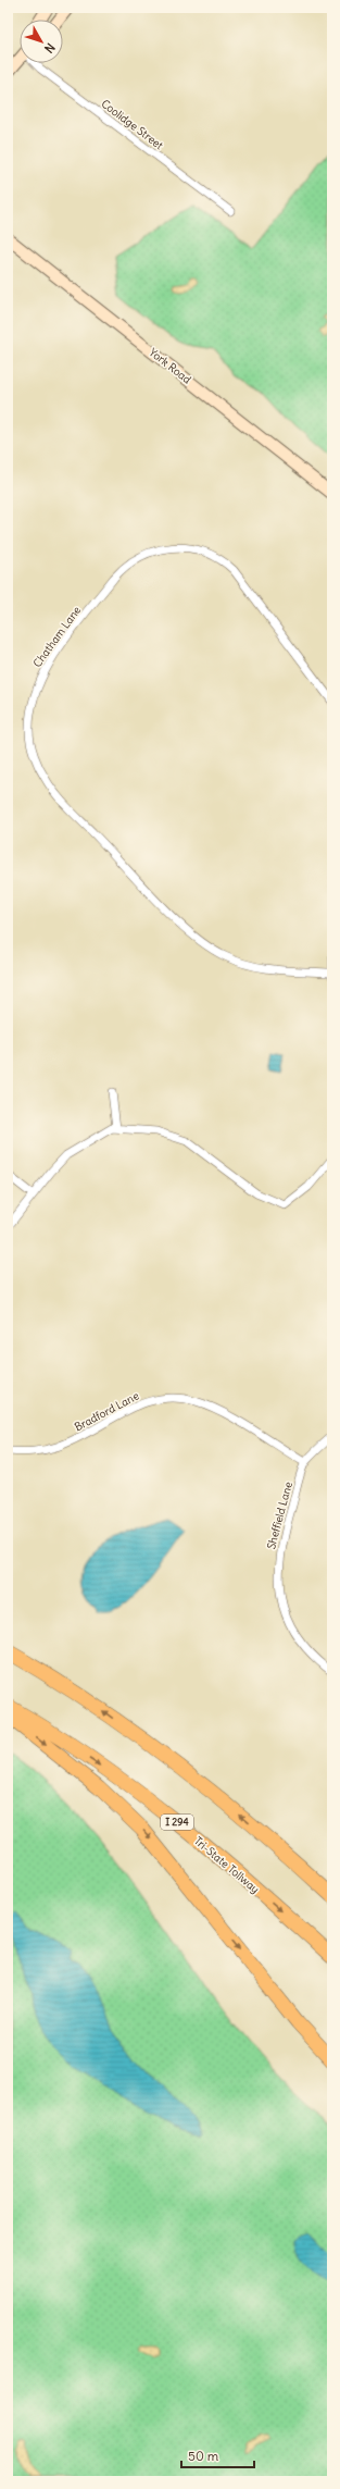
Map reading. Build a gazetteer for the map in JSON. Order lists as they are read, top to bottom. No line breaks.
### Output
{"streets":{"highway":["I 294","Tri-State Tollway"],"main road":["York Road"],"street":["Coolidge Street","Chatham Lane","Bradford Lane","Sheffield Lane"]},"crossings":[["Bradford Lane","Sheffield Lane"]],"scale_bar":"50 m","north":"bottom right"}
